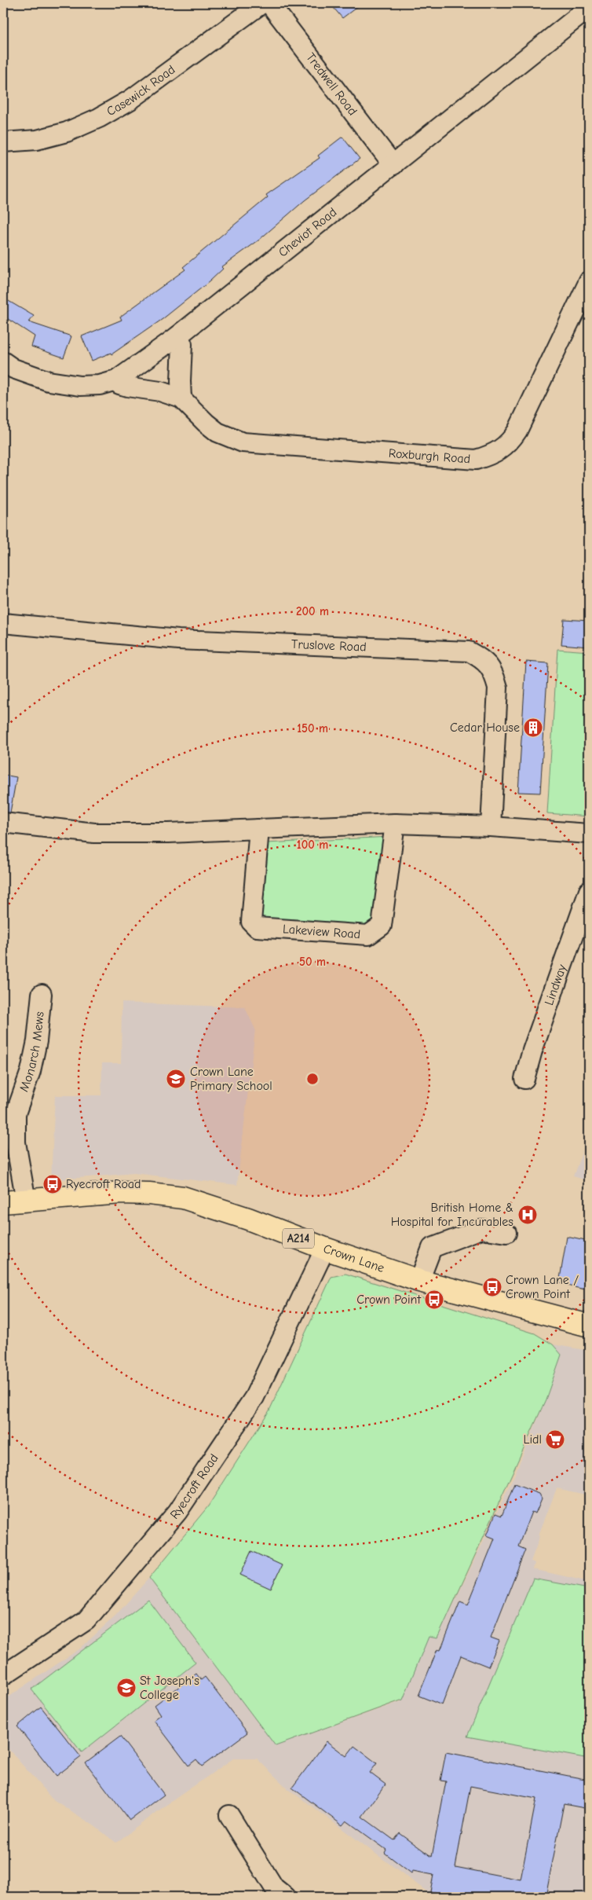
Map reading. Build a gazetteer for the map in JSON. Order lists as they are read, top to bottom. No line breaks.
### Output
{"streets":{"main road":["A214","Crown Lane"],"street":["Tredwell Road","Casewick Road","Cheviot Road","Roxburgh Road","Truslove Road","Lakeview Road","Lindway","Monarch Mews","Ryecroft Road"]},"crossings":[["Tredwell Road","Cheviot Road"],["Cheviot Road","Roxburgh Road"],["Monarch Mews","Crown Lane"],["Crown Lane","Ryecroft Road"]],"places":{"building":["Cedar House"],"school or university":["Crown Lane Primary School","St Joseph's College"],"bus stop":["Ryecroft Road","Crown Lane / Crown Point","Crown Point"],"hospital":["British Home & Hospital for Incurables"],"supermarket":["Lidl"]},"rings":["200 m","150 m","100 m","50 m"]}
